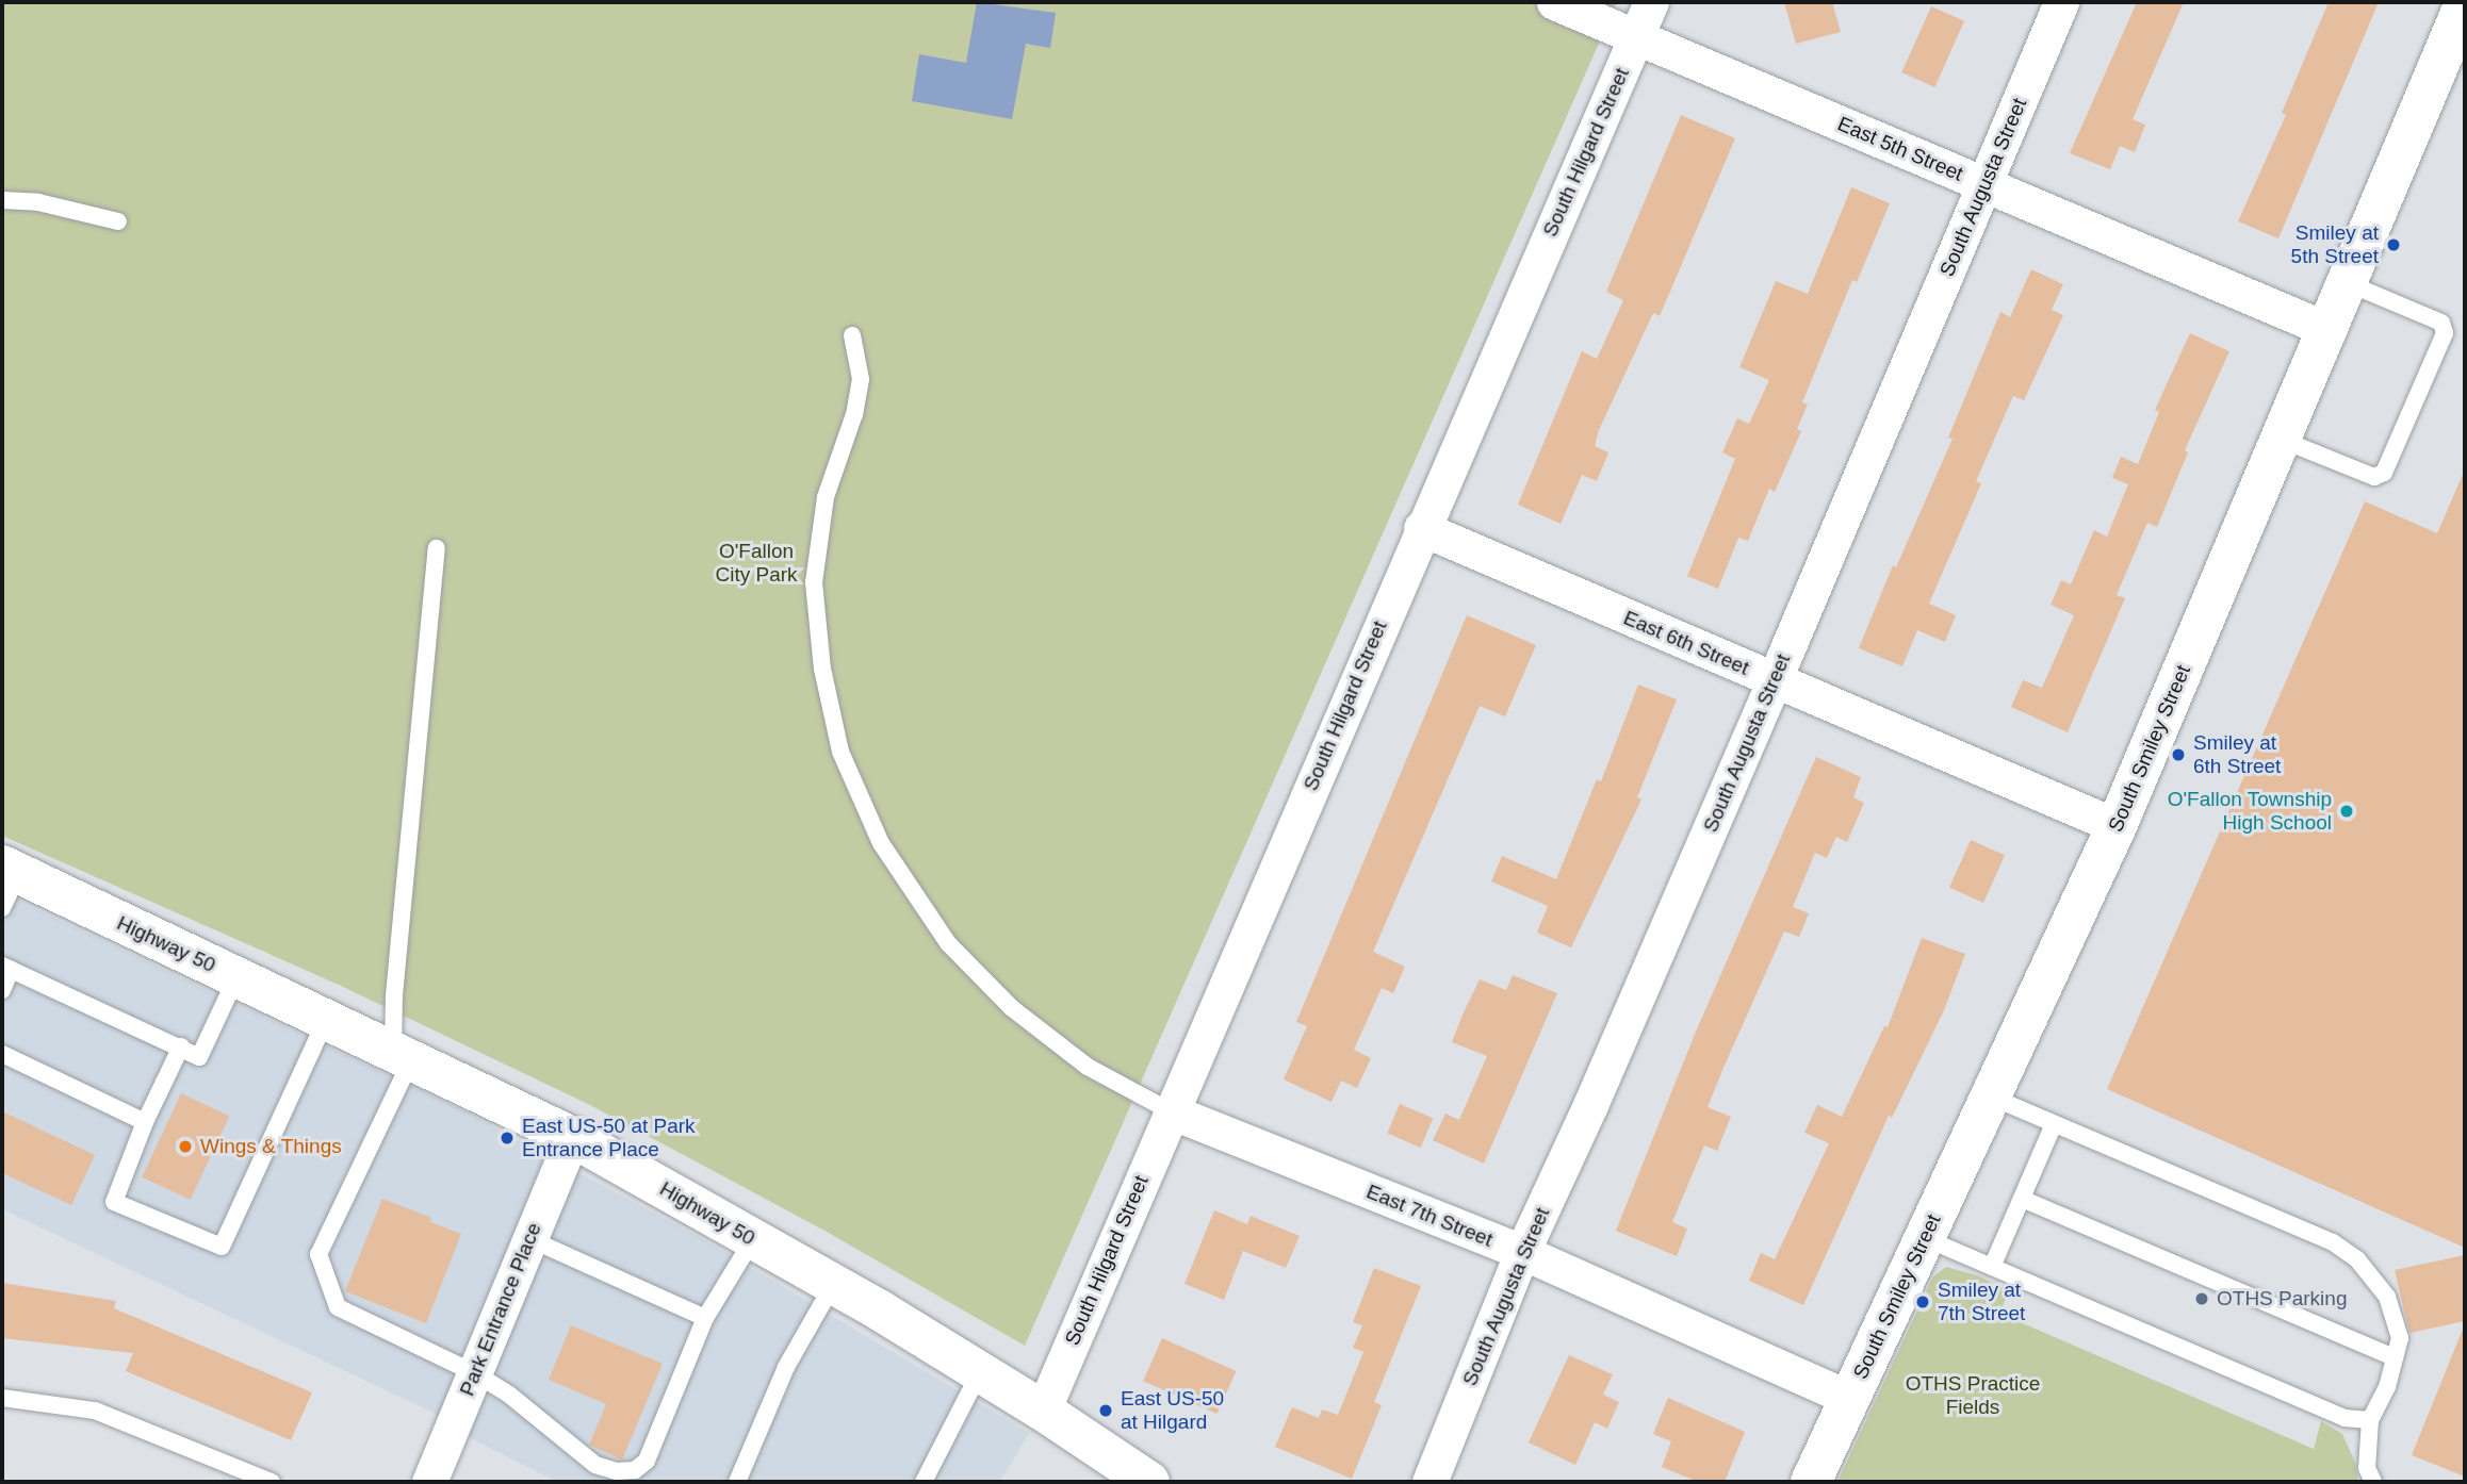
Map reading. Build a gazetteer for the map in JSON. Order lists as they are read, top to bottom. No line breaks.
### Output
{"streets":{"street":["East 5th Street","South Hilgard Street","South Augusta Street","East 6th Street","South Smiley Street","Highway 50","East 7th Street","Park Entrance Place"]},"crossings":[["East 5th Street","South Hilgard Street"],["East 5th Street","South Augusta Street"],["East 5th Street","South Smiley Street"],["South Hilgard Street","East 6th Street"],["South Hilgard Street","Highway 50"],["South Hilgard Street","East 7th Street"],["South Augusta Street","East 6th Street"],["South Augusta Street","East 7th Street"],["East 6th Street","South Smiley Street"],["South Smiley Street","East 7th Street"],["Highway 50","Park Entrance Place"]],"parks":["O'Fallon City Park","OTHS Practice Fields"],"places":["Smiley at 5th Street","Smiley at 6th Street","O'Fallon Township High School","East US-50 at Park Entrance Place","Wings & Things","OTHS Parking","Smiley at 7th Street","East US-50 at Hilgard"]}
